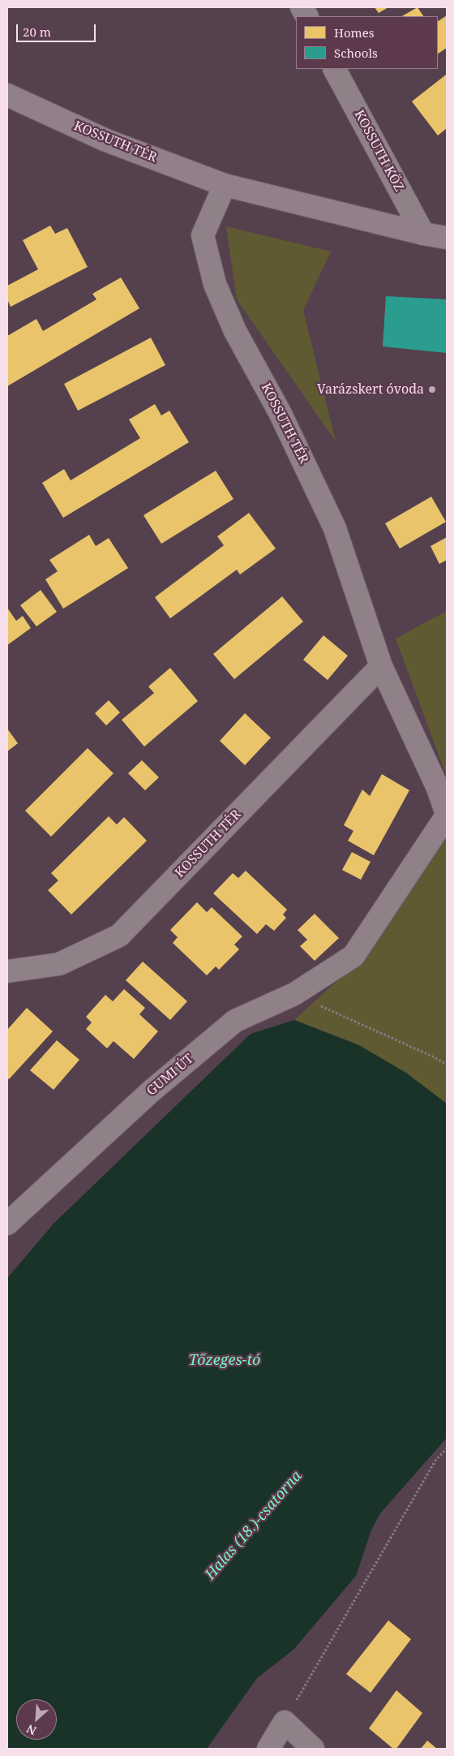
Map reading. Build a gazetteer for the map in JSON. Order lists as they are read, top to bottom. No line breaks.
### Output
{"streets":{"main road":["KOSSUTH TÉR"],"street":["KOSSUTH KÖZ","GUMI ÚT"]},"crossings":[["KOSSUTH TÉR","KOSSUTH KÖZ"],["KOSSUTH TÉR","GUMI ÚT"]],"water":["Tőzeges-tó","Halas (18.)-csatorna"],"places":["Varázskert óvoda"],"legend":["Homes","Schools"],"scale_bar":"20 m","north":"bottom left"}
